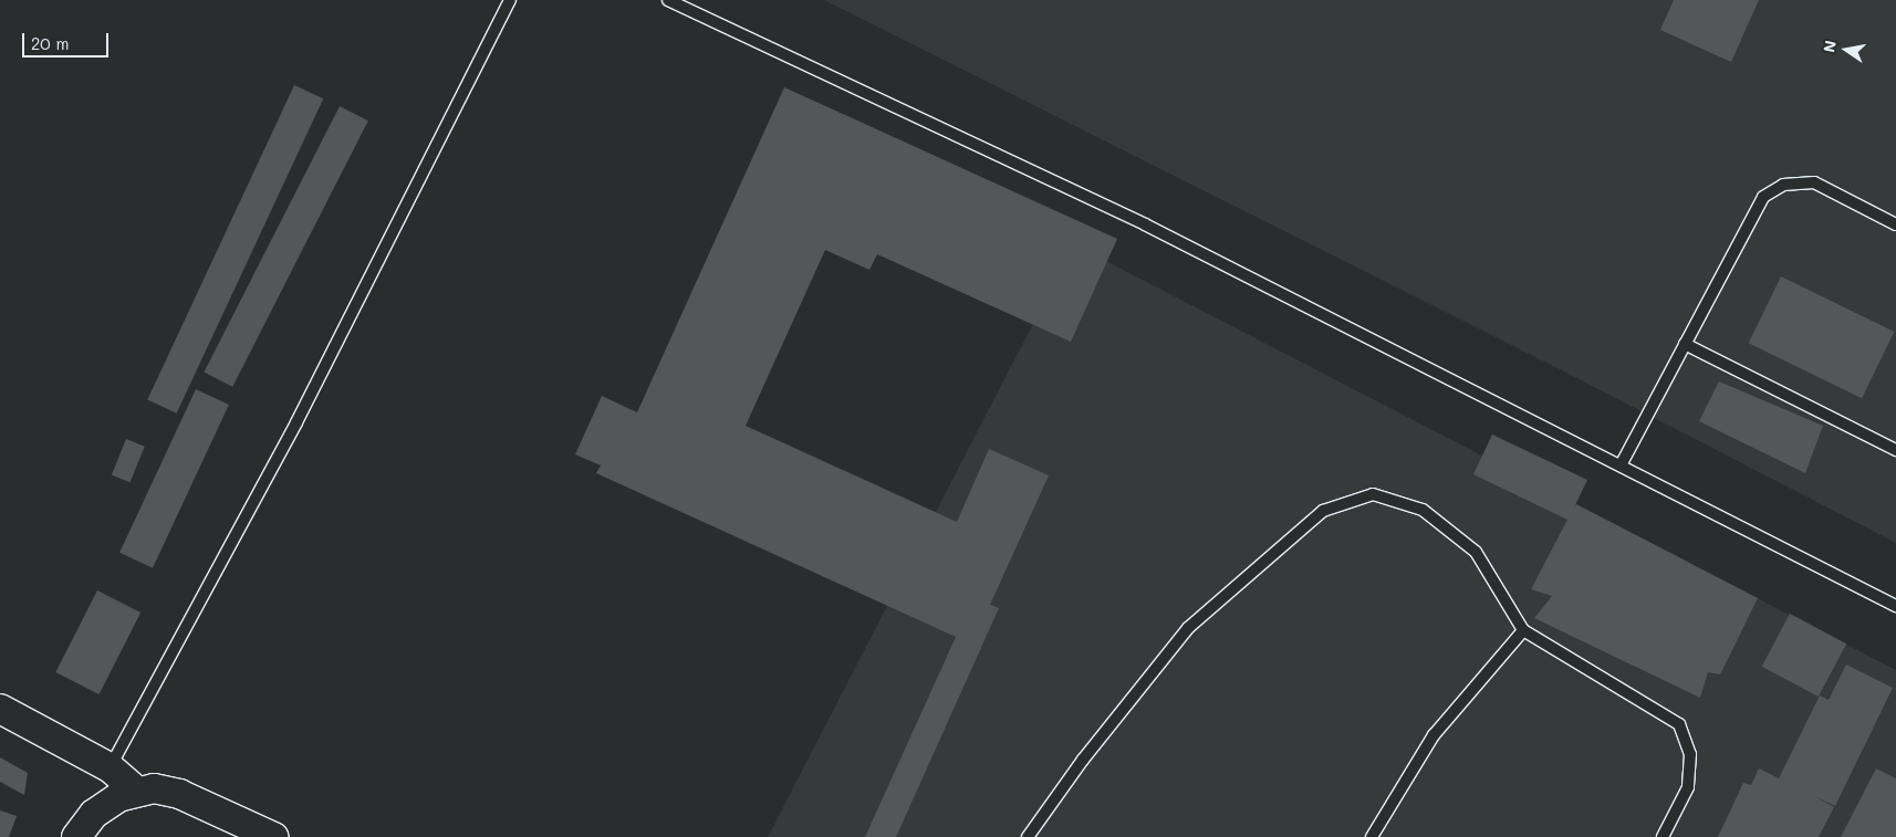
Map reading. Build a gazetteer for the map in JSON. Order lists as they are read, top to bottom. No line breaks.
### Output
{"scale_bar":"20 m","north":"left"}
